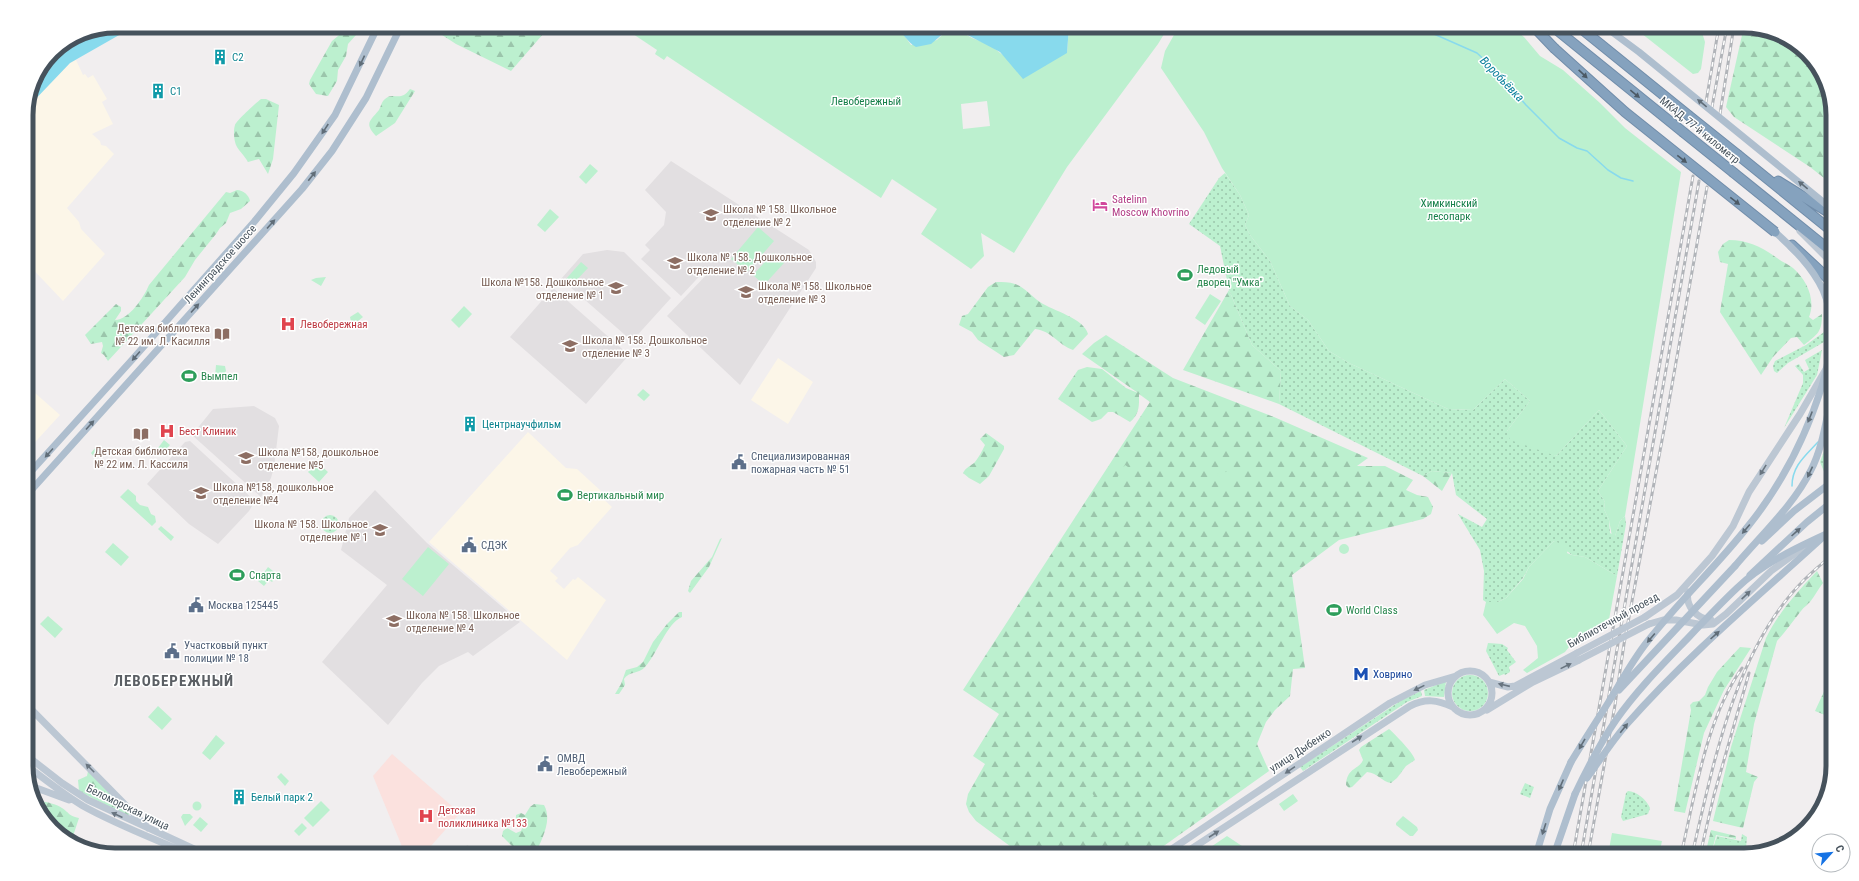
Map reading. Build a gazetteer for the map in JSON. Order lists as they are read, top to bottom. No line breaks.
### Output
{"streets":{"highway":["МКАД, 77-й километр"],"main road":["Ленинградское шоссе","Библиотечный проезд","улица Дыбенко","Беломорская улица"]},"crossings":[["Библиотечный проезд","улица Дыбенко"]],"districts":["ЛЕВОБЕРЕЖНЫЙ"],"water":["Воробьёвка"],"parks":["Левобережный","Химкинский лесопарк"],"places":{"building":["C2","C1","Центрнаучфильм","Белый парк 2"],"hotel":["Satelinn Moscow Khovrino"],"school or university":["Школа № 158. Школьное отделение № 2","Школа № 158. Дошкольное отделение № 2","Школа №158. Дошкольное отделение № 1","Школа № 158. Школьное отделение № 3","Школа № 158. Дошкольное отделение № 3","Школа №158, дошкольное отделение №5","Школа №158, дошкольное отделение №4","Школа № 158. Школьное отделение № 1","Школа № 158. Школьное отделение № 4"],"sports":["Ледовый дворец \"Умка\"","Вымпел","Вертикальный мир","Спарта","World Class"],"hospital":["Левобережная","Бест Клиник","Детская поликлиника №133"],"library":["Детская библиотека № 22 им. Л. Касилля","Детская библиотека № 22 им. Л. Кассиля"],"public building":["Cпециализированная пожарная часть № 51","СДЭК","Москва 125445","Участковый пункт полиции № 18","ОМВД Левобережный"],"metro station":["Ховрино"]},"north":"top right"}
